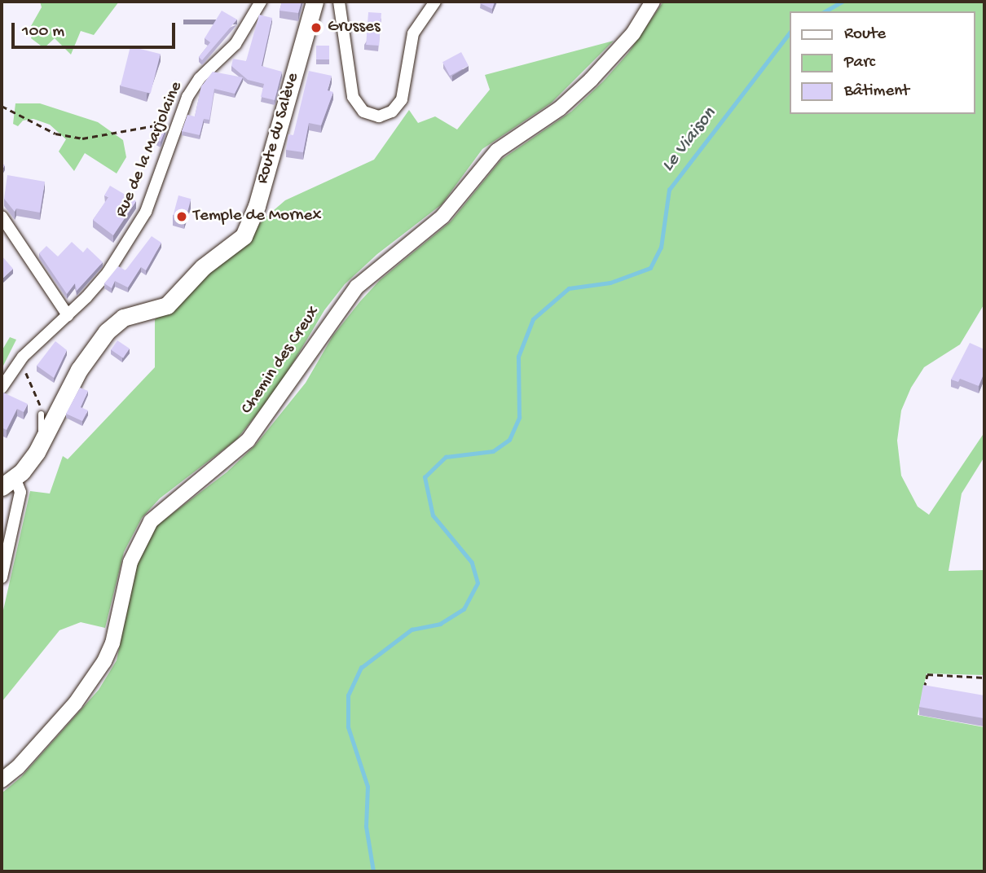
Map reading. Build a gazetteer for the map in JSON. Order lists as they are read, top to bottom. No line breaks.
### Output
{"streets":{"main road":["Route du Salève"],"street":["Rue de la Marjolaine","Chemin des Creux"]},"water":["Le Viaison"],"places":["Grusses","Temple de Mornex"],"legend":["Route","Parc","Bâtiment"],"scale_bar":"100 m"}
